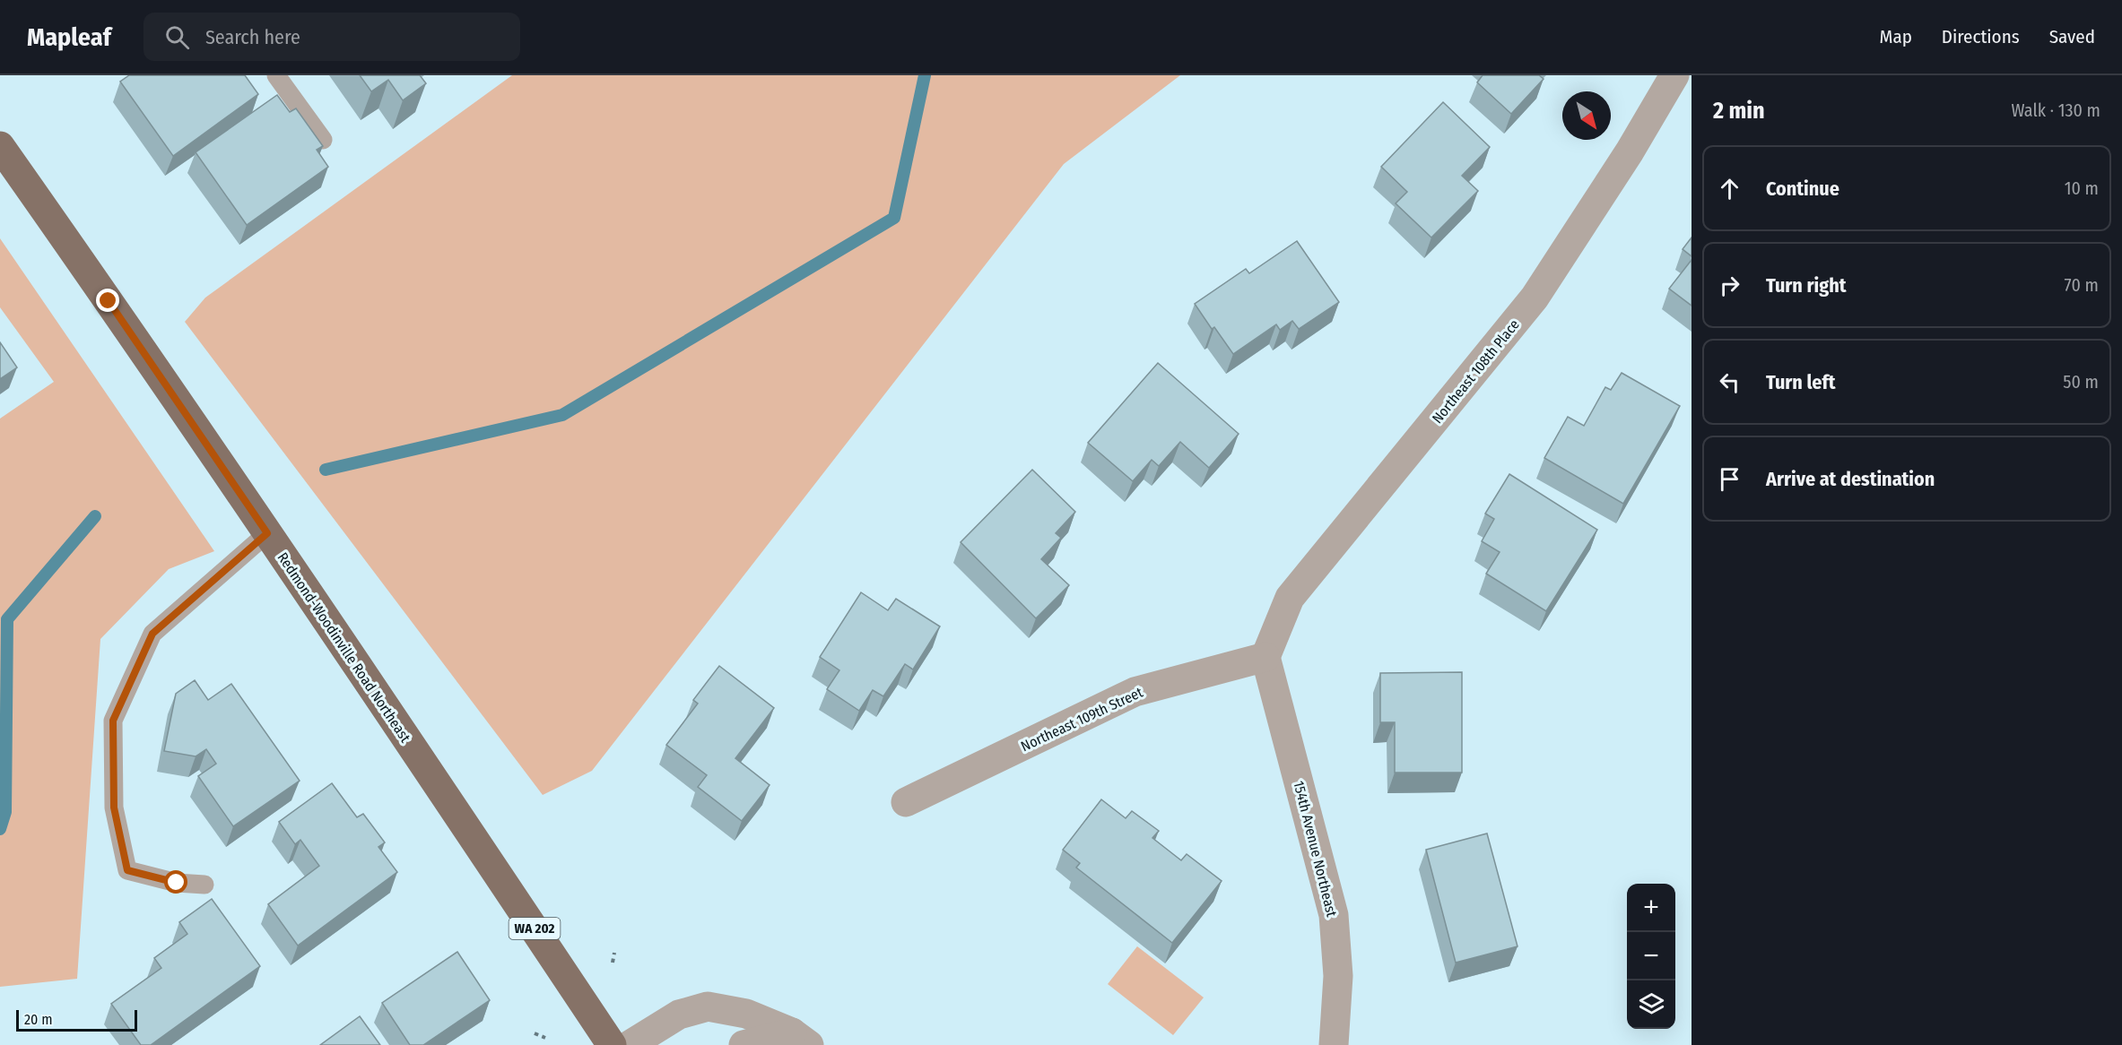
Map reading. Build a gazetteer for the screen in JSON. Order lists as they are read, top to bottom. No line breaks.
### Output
{"streets":{"main road":["Redmond-Woodinville Road Northeast","WA 202"],"street":["Northeast 108th Place","Northeast 109th Street","154th Avenue Northeast"]},"crossings":[["Northeast 108th Place","Northeast 109th Street"],["Northeast 108th Place","154th Avenue Northeast"],["Northeast 109th Street","154th Avenue Northeast"]],"scale_bar":"20 m","north":"bottom right","page":{"header":"Mapleaf","search":"Search here","nav":["Map","Directions","Saved"],"heading":["2 min","Walk · 130 m"],"list":[["Continue","10 m"],["Turn right","70 m"],["Turn left","50 m"],"Arrive at destination"],"map_buttons":["+","−"],"scale":"20 m"}}
